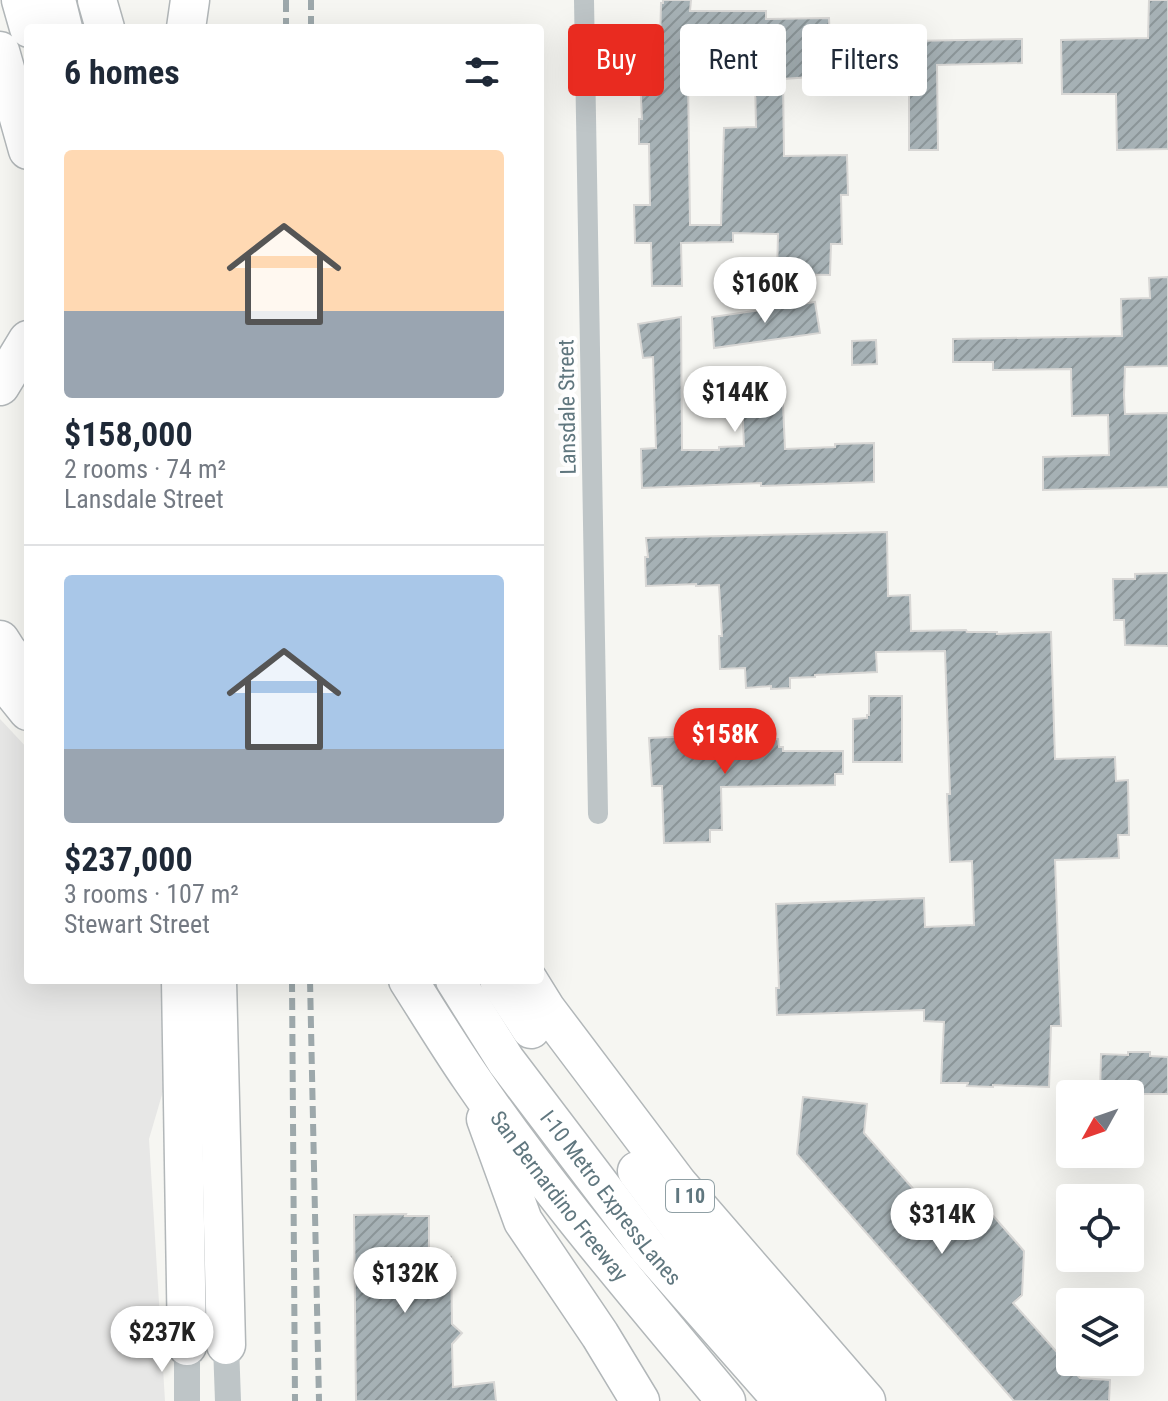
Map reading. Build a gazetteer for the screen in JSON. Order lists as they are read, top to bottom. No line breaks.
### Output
{"streets":{"highway":["San Bernardino Freeway","I-10 Metro ExpressLanes","I 10"],"street":["Lansdale Street"]},"north":"bottom left","page":{"chip":["Buy","Rent","Filters"],"heading":"6 homes","list":[{"name":"$158,000","note":"2 rooms · 74 m² · Lansdale Street"},{"name":"$237,000","note":"3 rooms · 107 m² · Stewart Street"}],"price":["$160K","$144K","$158K","$314K","$132K","$237K"]}}
